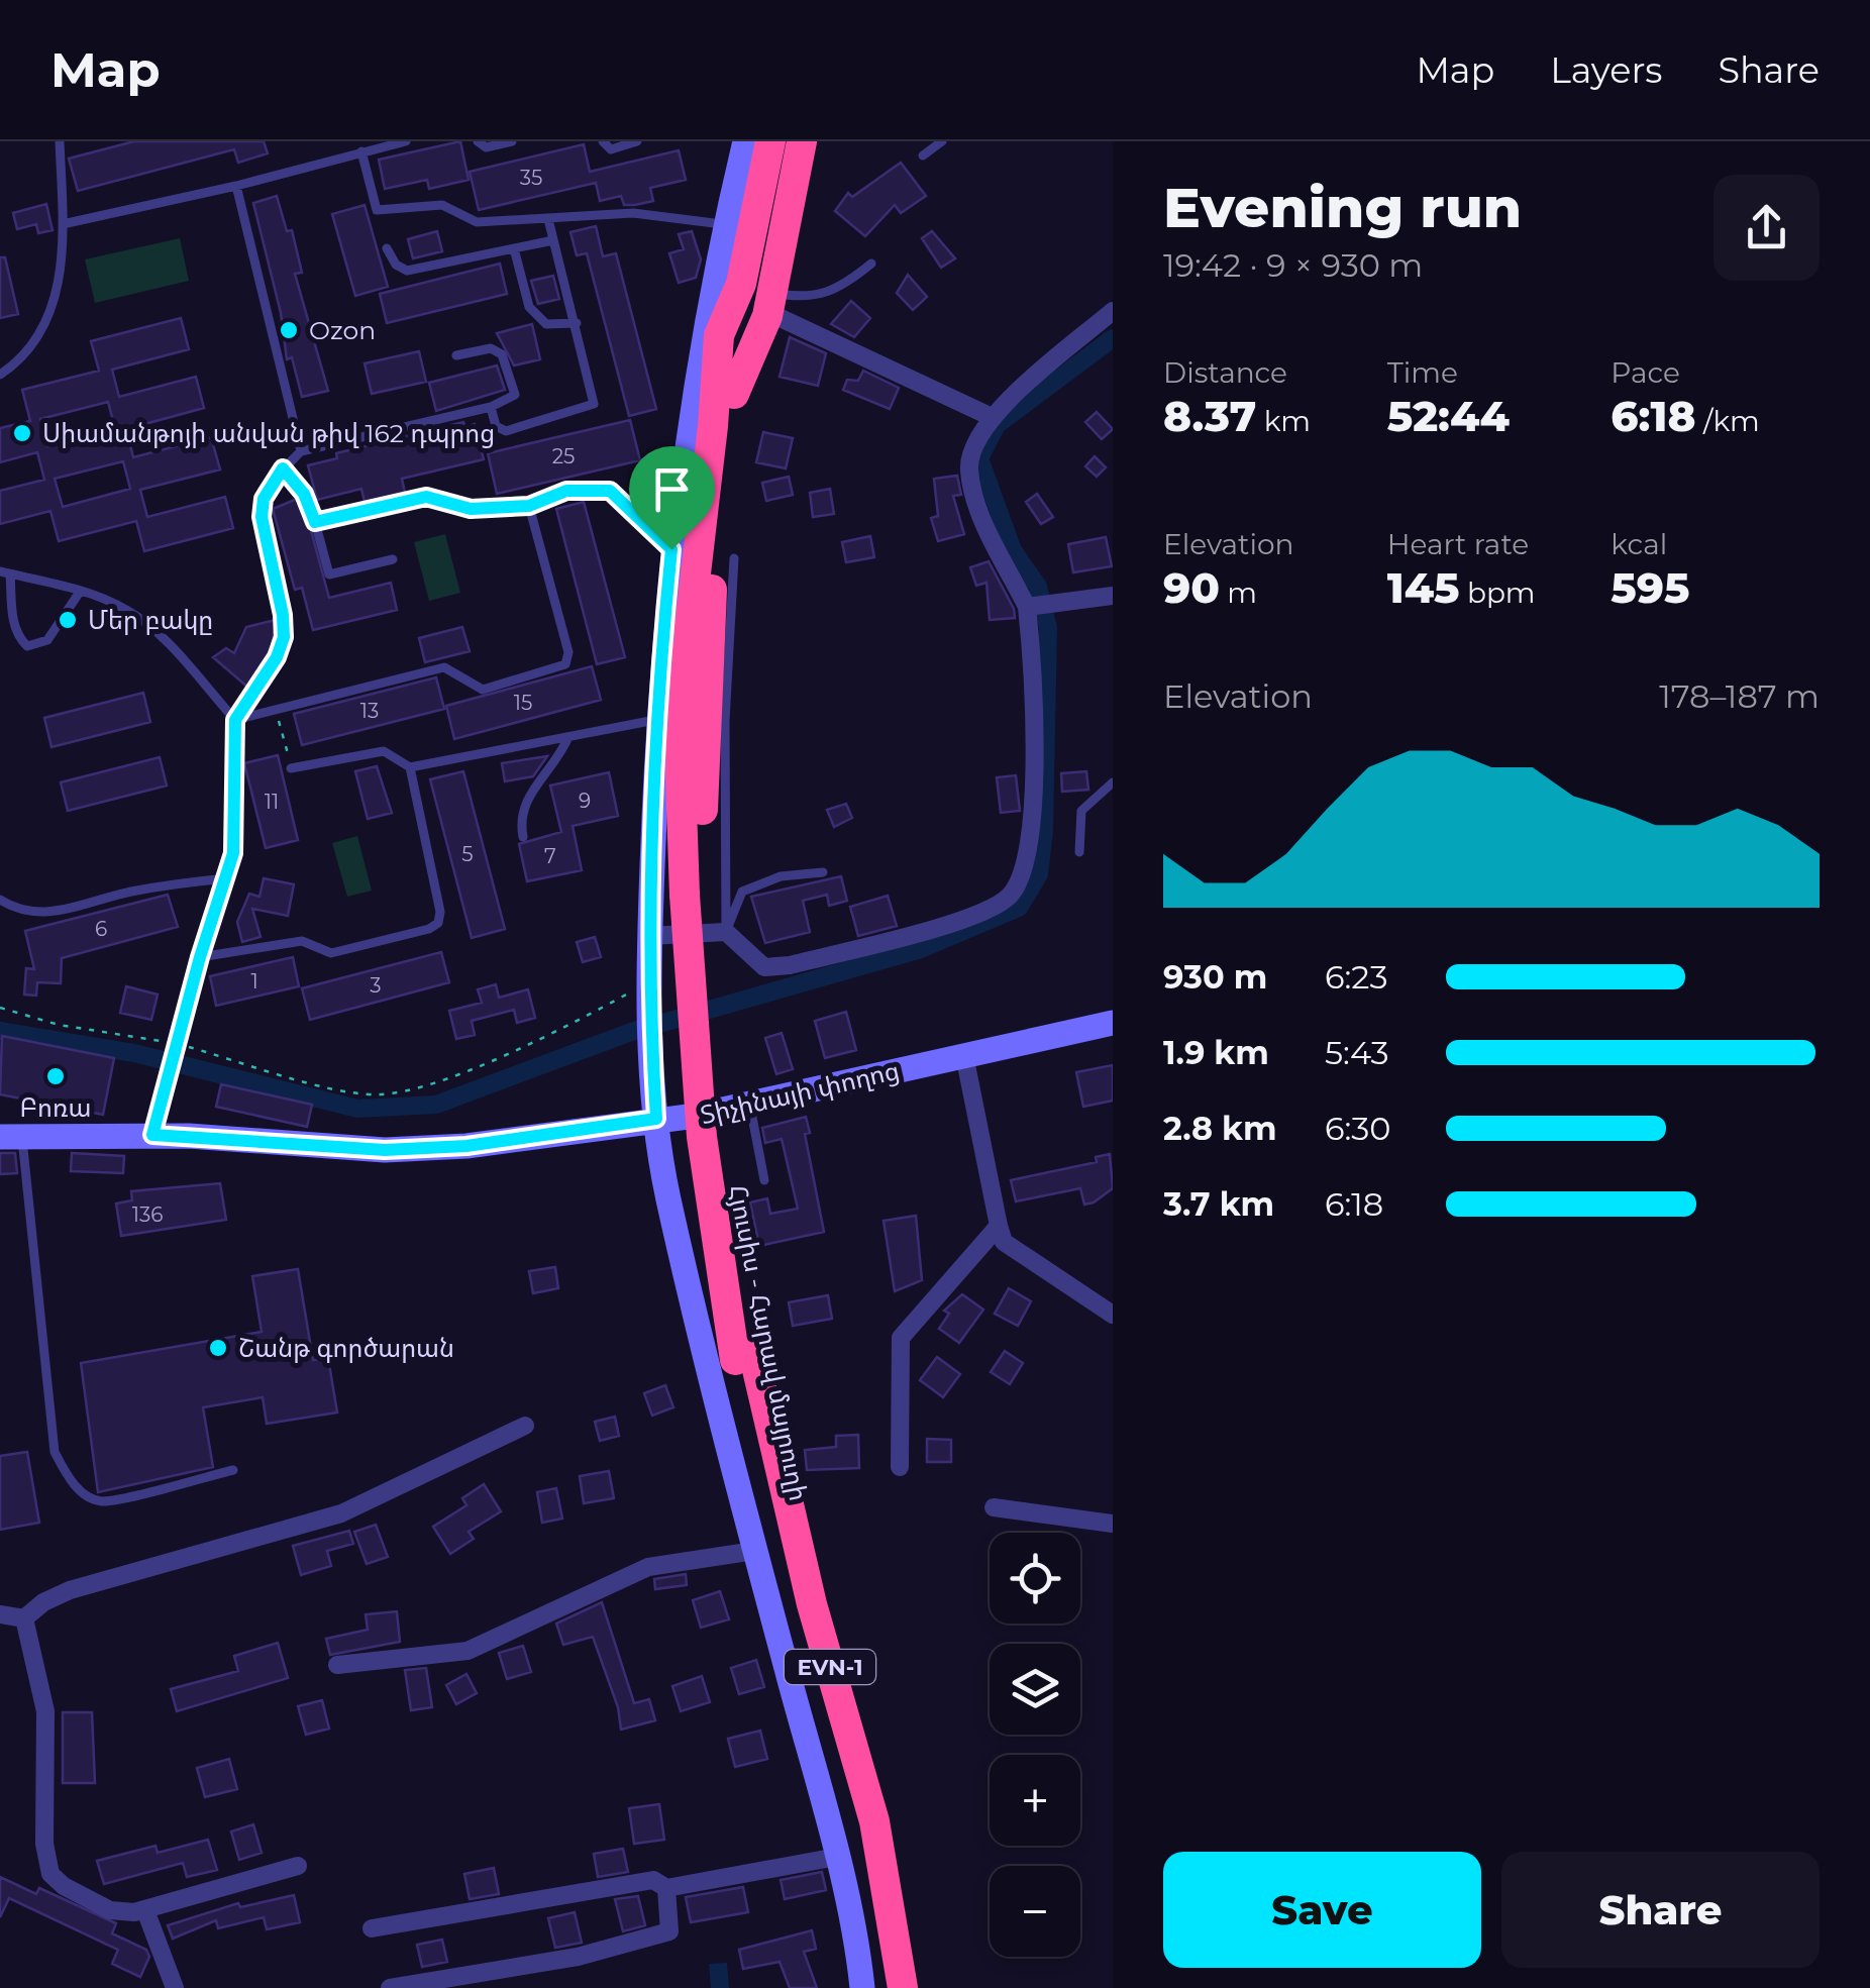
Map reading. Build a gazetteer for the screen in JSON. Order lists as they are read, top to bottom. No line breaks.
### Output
{"streets":{"highway":["Հյուսիս - Հարավ մայրուղի","EVN-1"],"main road":["Տիչինայի փողոց"]},"crossings":[["Հյուսիս - Հարավ մայրուղի","EVN-1"]],"places":["Ozon","Սիամանթոյի անվան թիվ 162 դպրոց","Մեր բակը","Բոռա","Շանթ գործարան"],"house_numbers":["35","25","15","13","9","11","5","7","6","1","3","136"],"page":{"header":"Map","nav":["Map","Layers","Share"],"heading":["Evening run","19:42 · 9 × 930 m"],"stats":[["Distance","8.37 km"],["Time","52:44"],["Pace","6:18 /km"],["Elevation","90 m"],["Heart rate","145 bpm"],["kcal","595"]],"chart":["Elevation","178–187 m"],"list":[{"name":"930 m","note":"6:23"},{"name":"1.9 km","note":"5:43"},{"name":"2.8 km","note":"6:30"},{"name":"3.7 km","note":"6:18"}],"map_buttons":["+","−"],"buttons":["Save","Share"]}}
